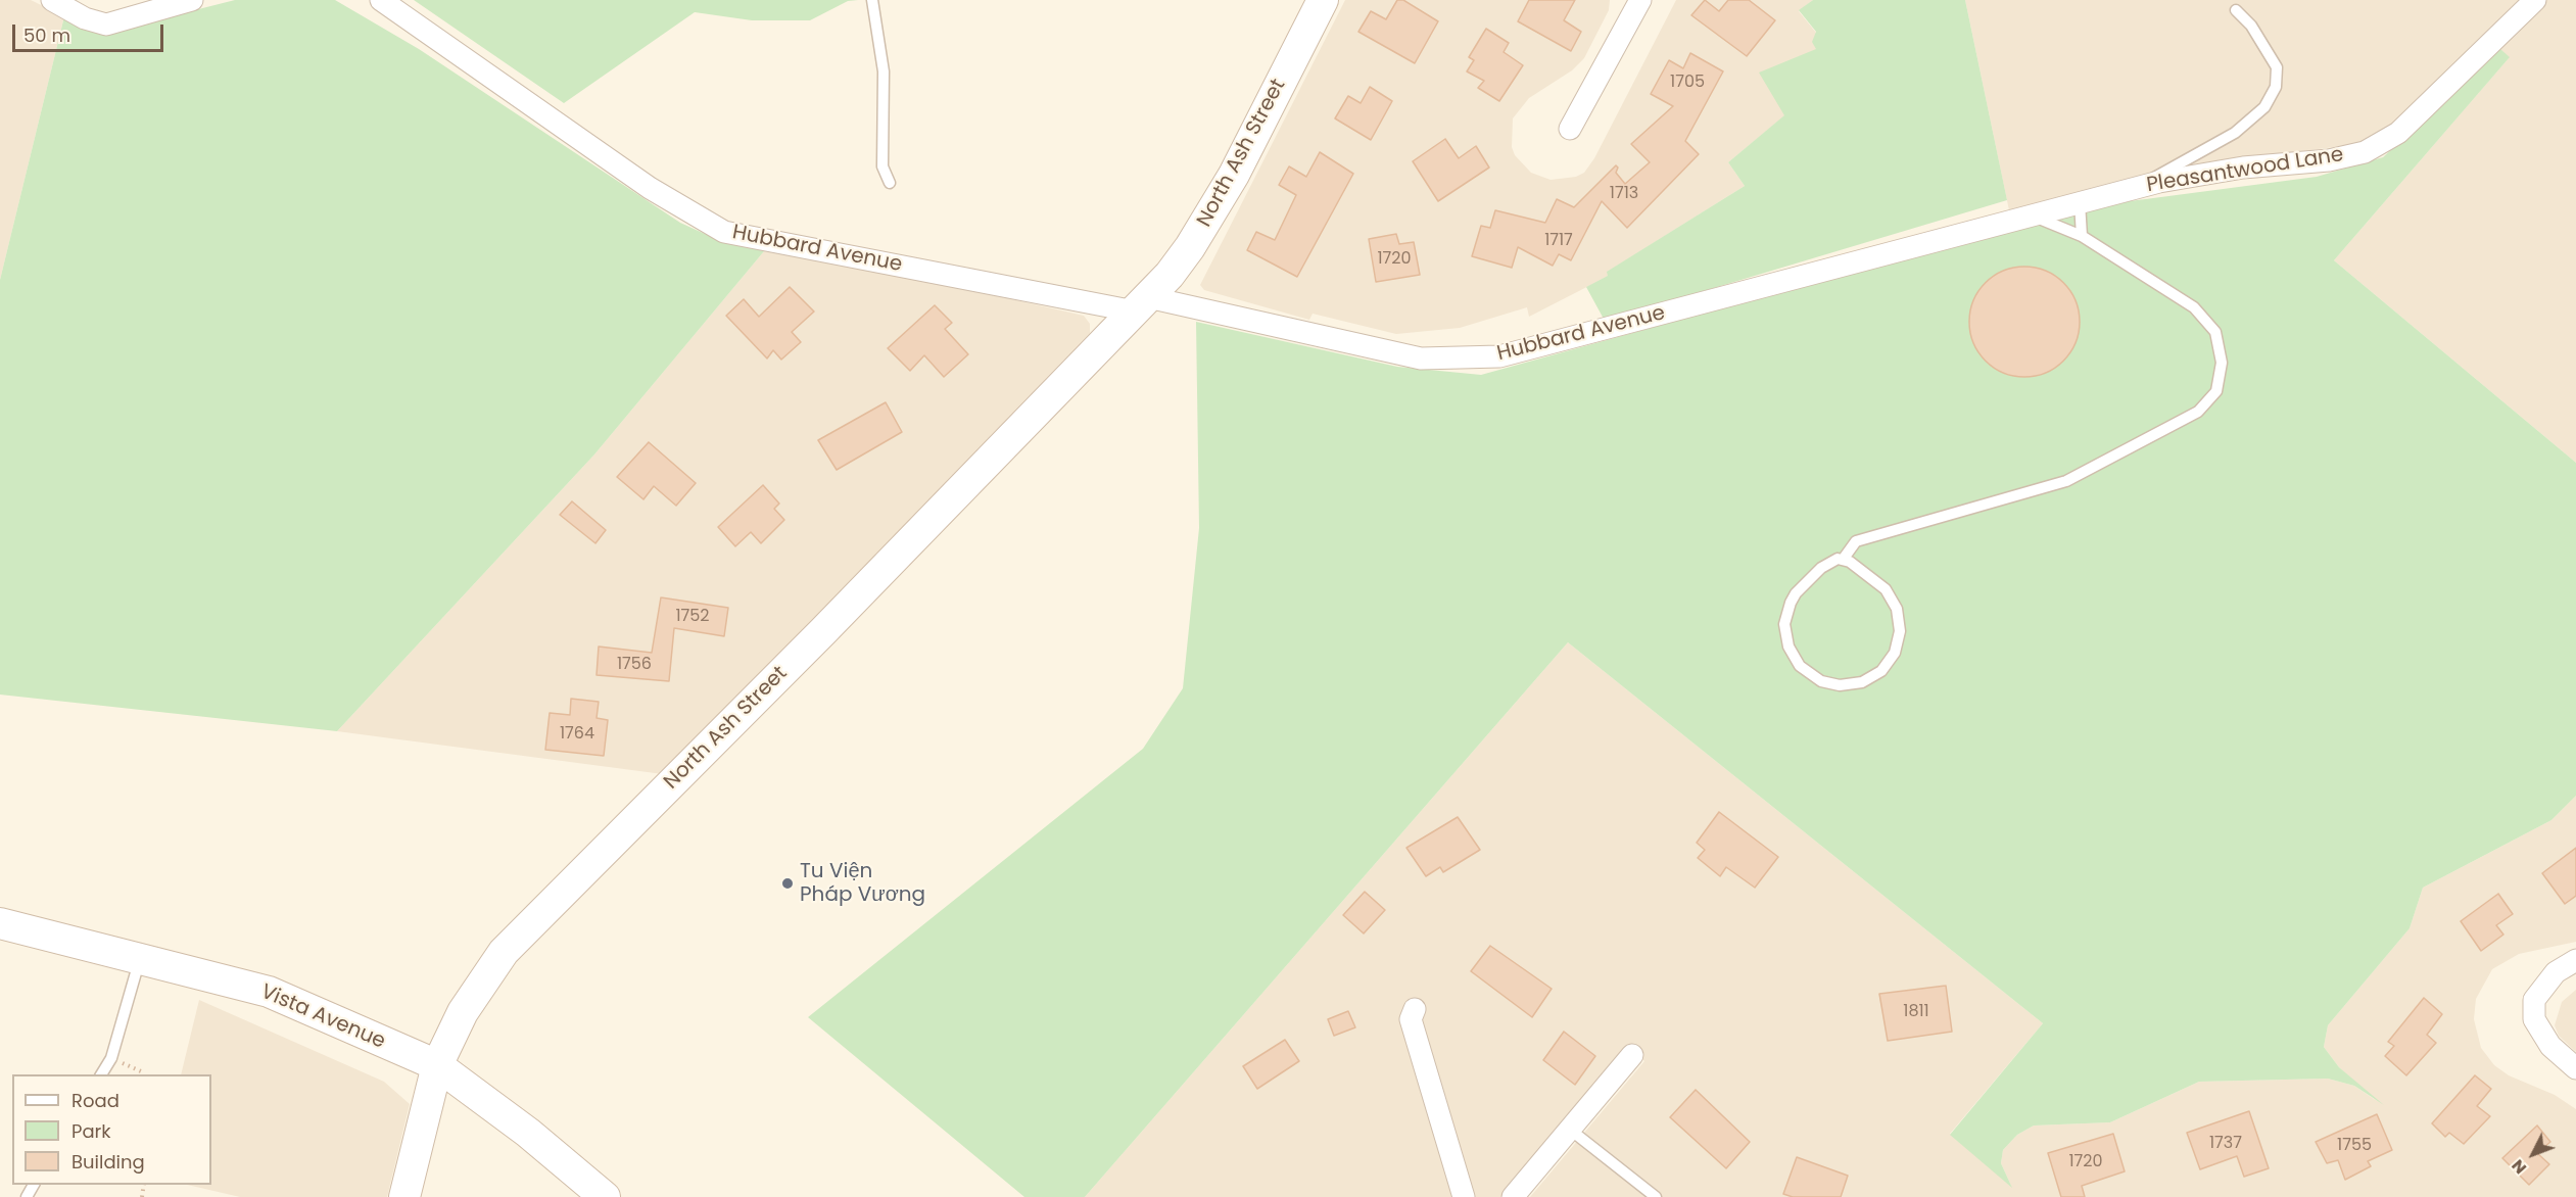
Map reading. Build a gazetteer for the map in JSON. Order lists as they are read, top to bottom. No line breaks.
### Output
{"streets":{"main road":["North Ash Street","Vista Avenue"],"street":["Pleasantwood Lane","Hubbard Avenue"]},"crossings":[["North Ash Street","Hubbard Avenue"],["North Ash Street","Vista Avenue"],["Pleasantwood Lane","Hubbard Avenue"]],"places":["Tu Viện Pháp Vương"],"house_numbers":["1705","1713","1717","1720","1752","1756","1764","1811","1737","1755","1720"],"legend":["Road","Park","Building"],"scale_bar":"50 m","north":"bottom left"}
